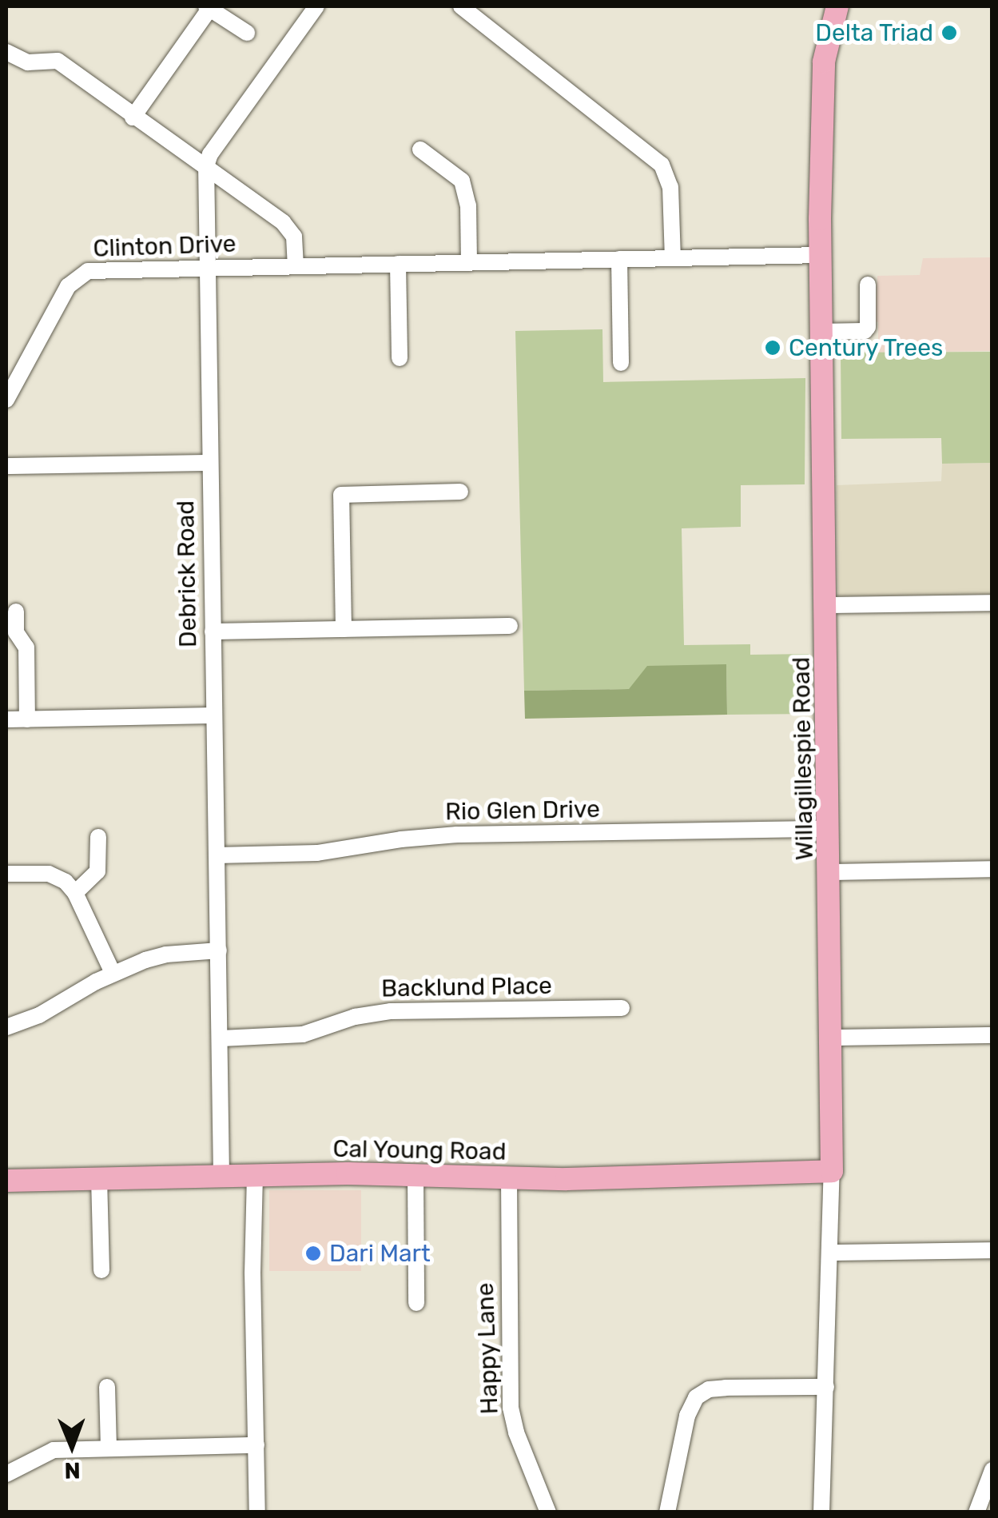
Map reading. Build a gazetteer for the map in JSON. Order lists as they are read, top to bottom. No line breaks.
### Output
{"streets":{"main road":["Willagillespie Road","Cal Young Road"],"street":["Clinton Drive","Debrick Road","Rio Glen Drive","Backlund Place","Happy Lane"]},"crossings":[["Clinton Drive","Debrick Road"],["Clinton Drive","Willagillespie Road"],["Debrick Road","Rio Glen Drive"],["Debrick Road","Backlund Place"],["Debrick Road","Cal Young Road"],["Willagillespie Road","Rio Glen Drive"],["Willagillespie Road","Cal Young Road"],["Cal Young Road","Happy Lane"]],"places":["Delta Triad","Century Trees","Dari Mart"],"north":"bottom"}
